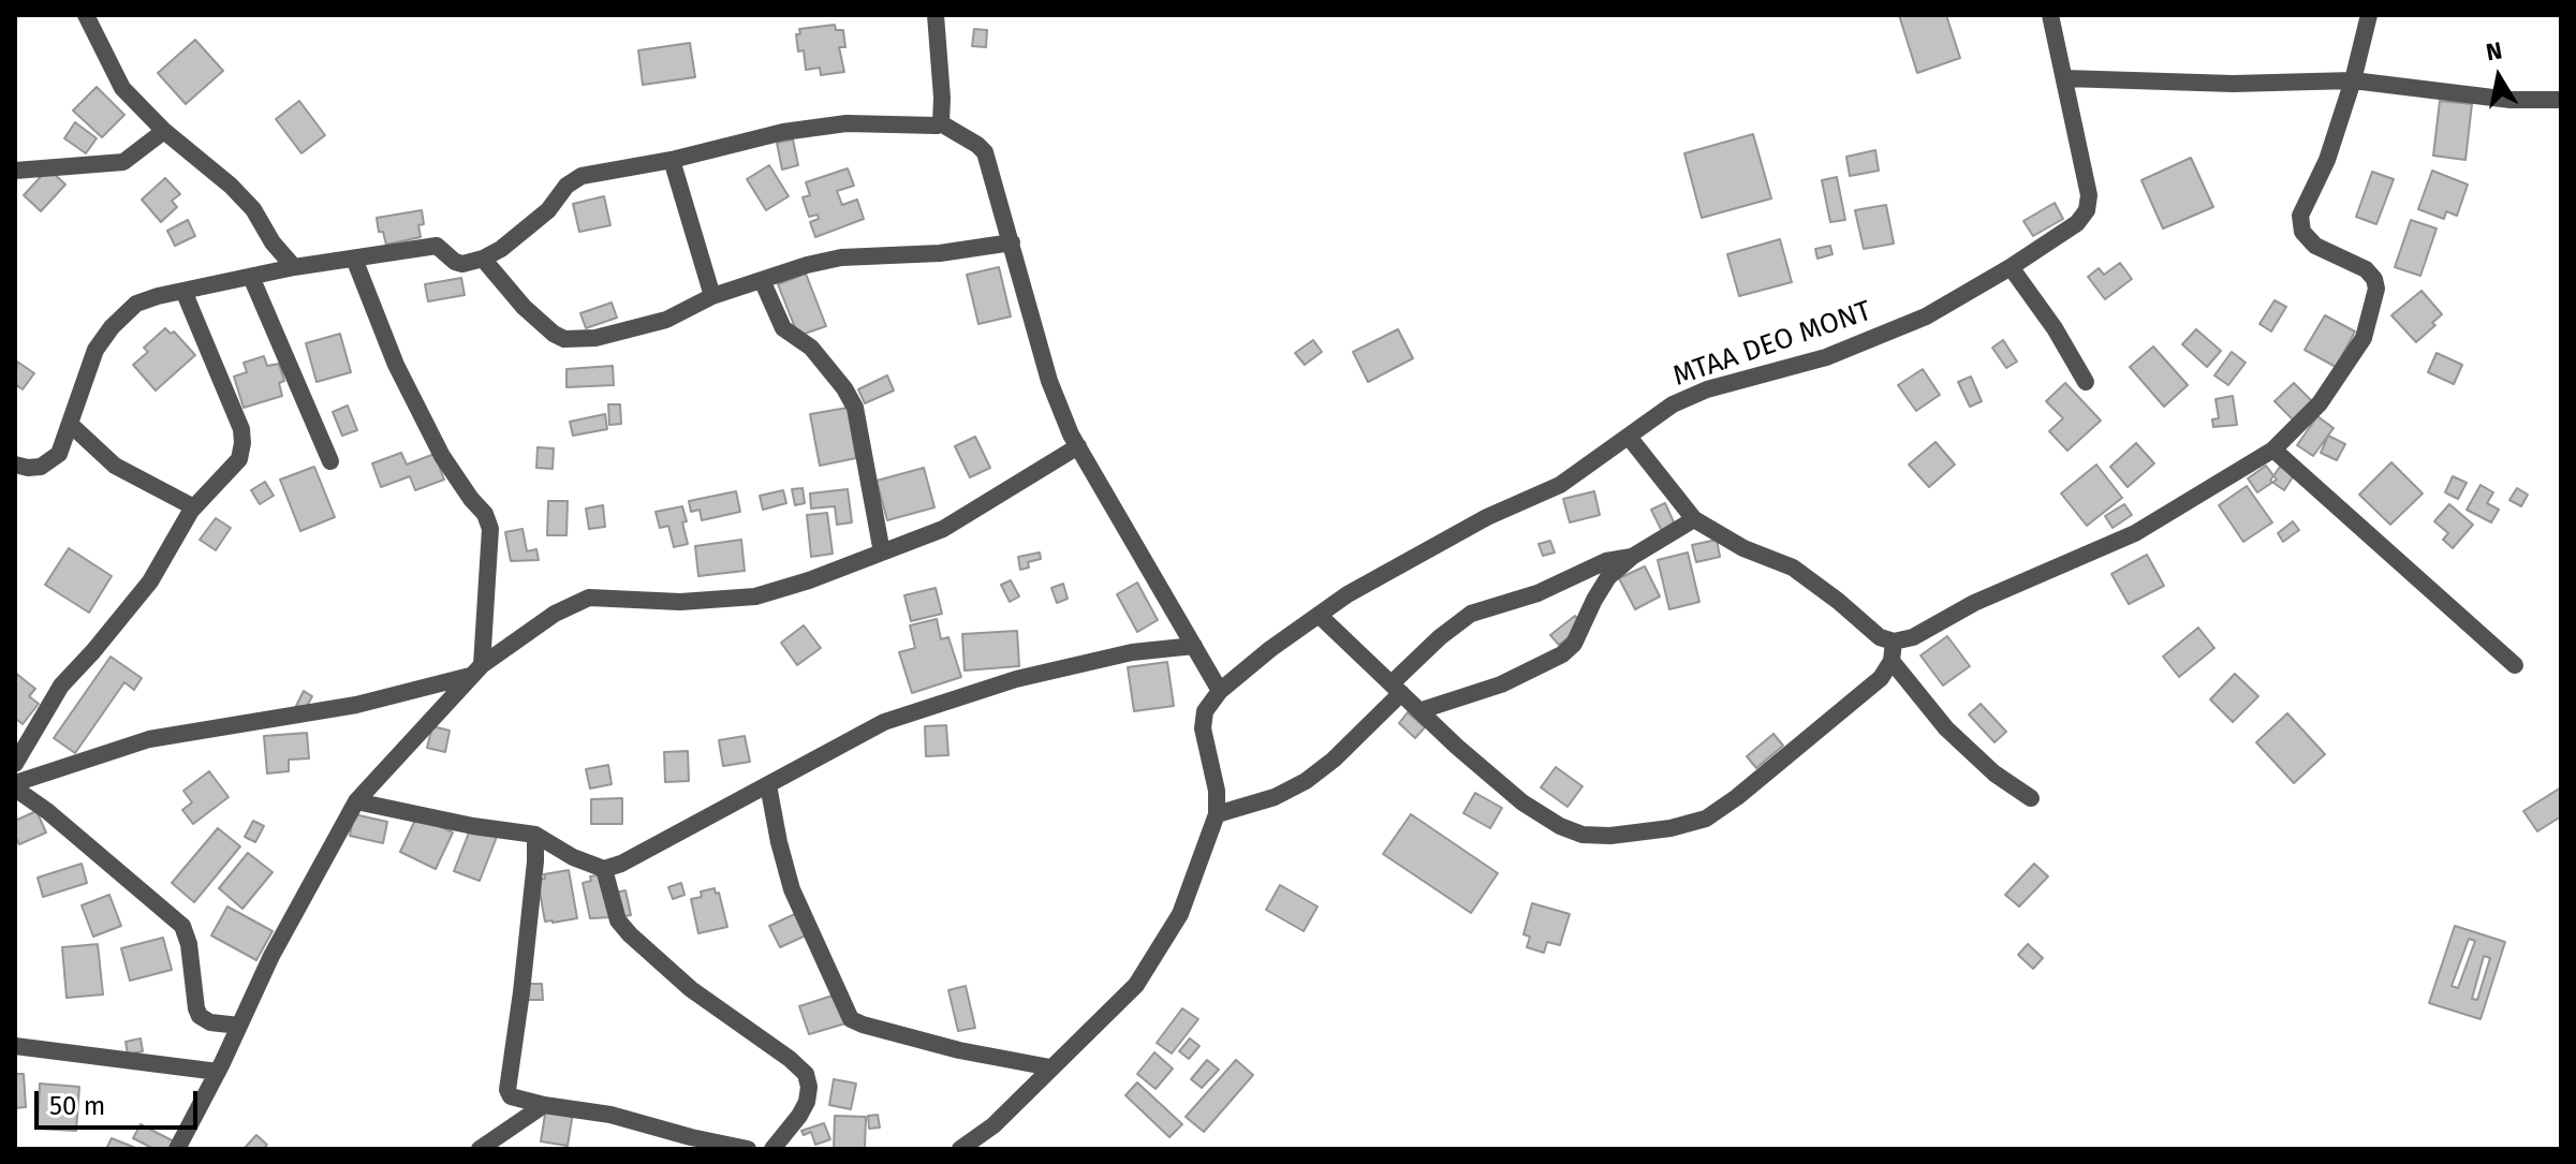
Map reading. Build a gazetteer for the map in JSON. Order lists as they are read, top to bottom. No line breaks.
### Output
{"streets":{"street":["MTAA DEO MONT"]},"scale_bar":"50 m","north":"top"}
